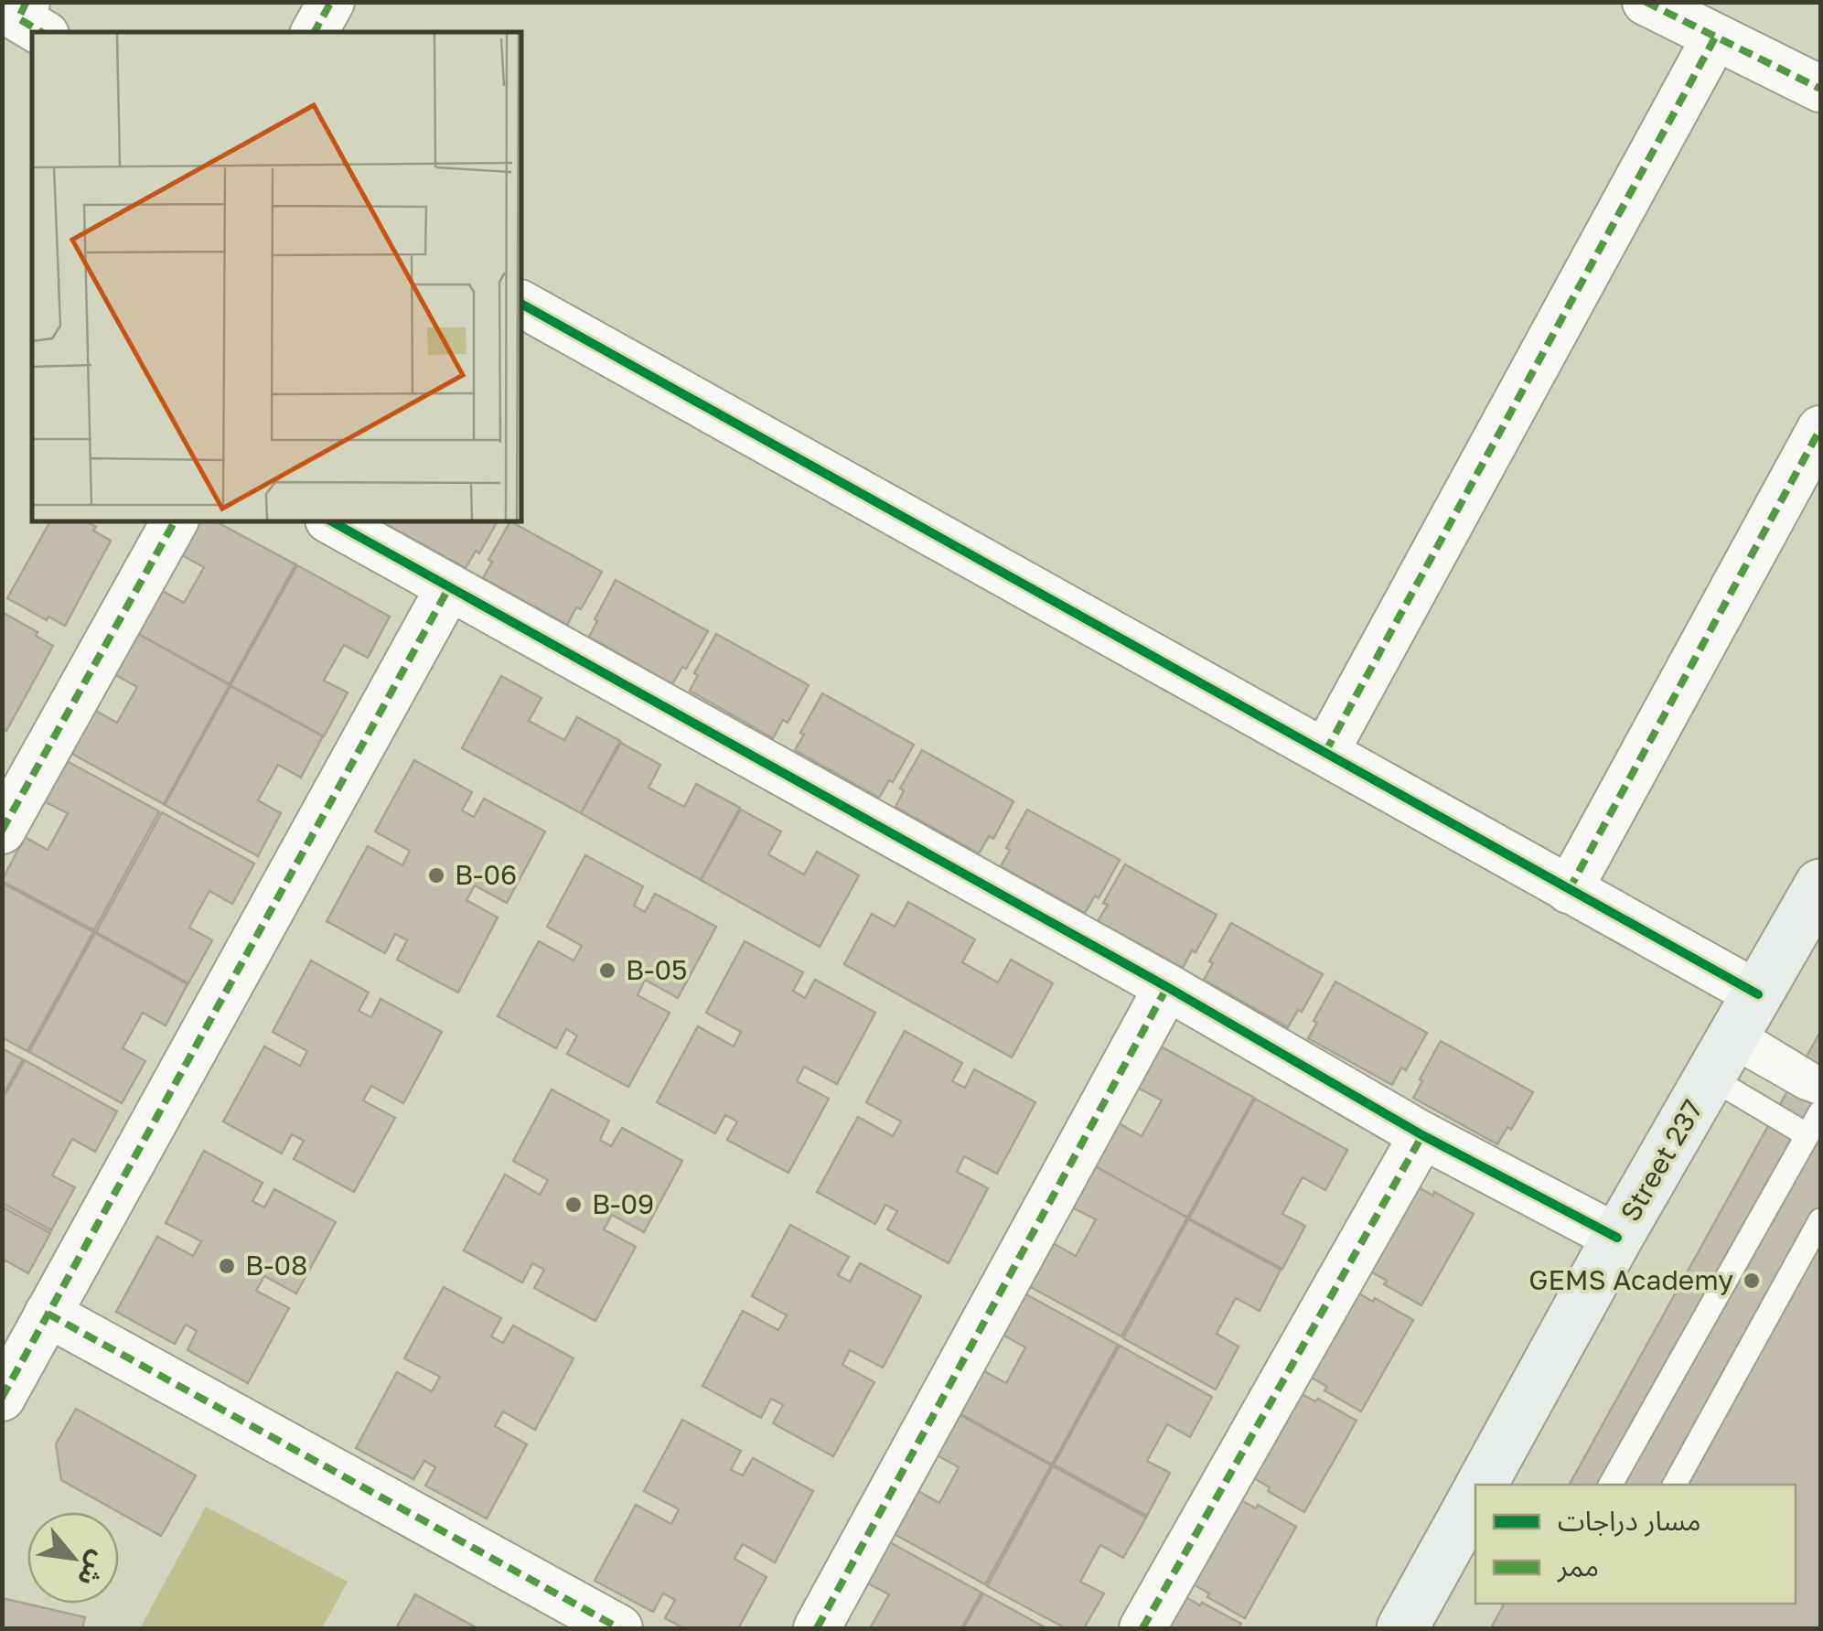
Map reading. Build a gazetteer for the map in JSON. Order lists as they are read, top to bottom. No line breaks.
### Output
{"streets":{"street":["Street 237"]},"places":["B-06","B-05","B-09","B-08","GEMS Academy"],"legend":["مسار دراجات","ممر"],"north":"bottom right"}
